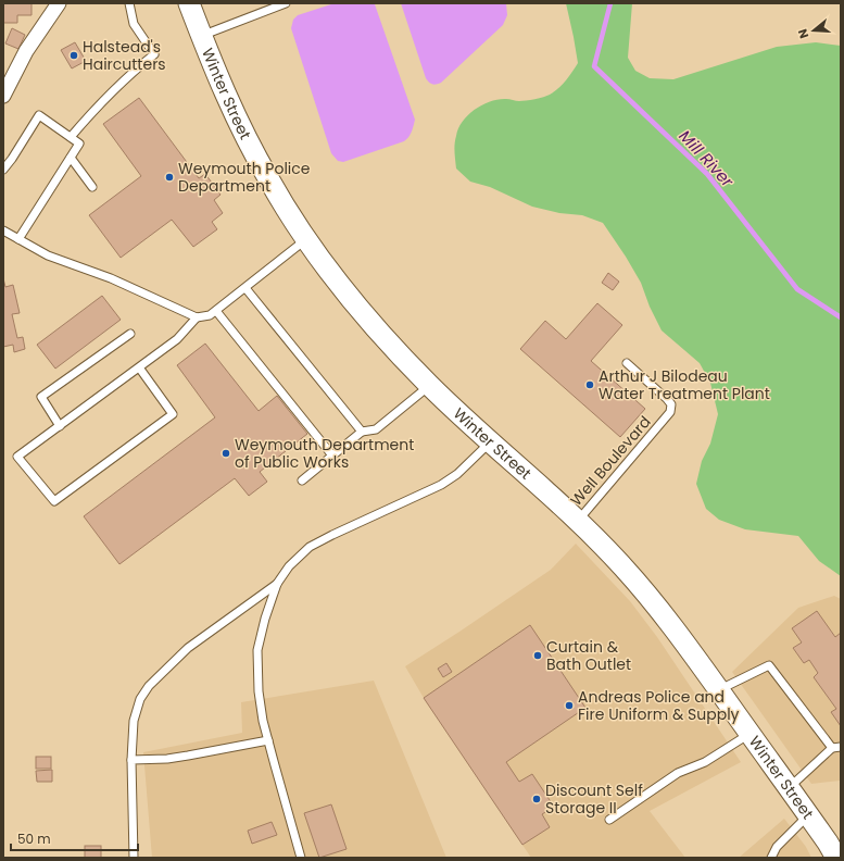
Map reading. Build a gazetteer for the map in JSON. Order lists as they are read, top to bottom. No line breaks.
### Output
{"streets":{"main road":["Winter Street"],"lane":["Well Boulevard"]},"crossings":[["Winter Street","Well Boulevard"]],"water":["Mill River"],"places":["Halstead's Haircutters","Weymouth Police Department","Arthur J Bilodeau Water Treatment Plant","Weymouth Department of Public Works","Curtain & Bath Outlet","Andreas Police and Fire Uniform & Supply","Discount Self Storage II"],"scale_bar":"50 m","north":"left"}
